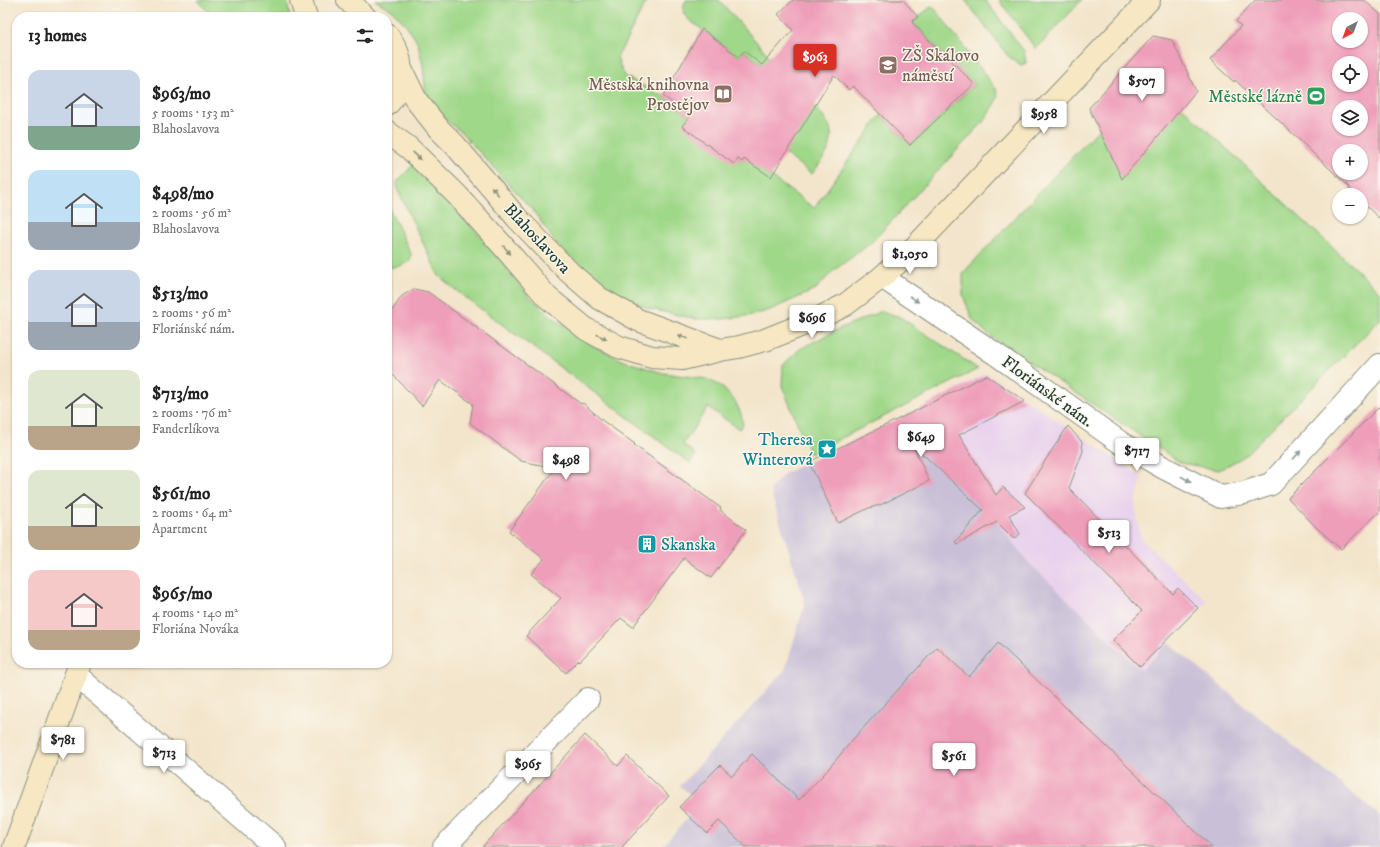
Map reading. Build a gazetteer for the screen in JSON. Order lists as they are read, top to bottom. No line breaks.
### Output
{"streets":{"main road":["Blahoslavova"],"street":["Floriánské nám."]},"crossings":[["Blahoslavova","Floriánské nám."]],"one_way":["Floriánské nám."],"places":{"school or university":["ZŠ Skálovo náměstí"],"library":["Městská knihovna Prostějov"],"sports":["Městské lázně"],"place":["Theresa Winterová"],"building":["Skanska"]},"north":"bottom left","page":{"map_buttons":["+","−"],"heading":"13 homes","price":["$963","$507","$958","$1,050","$696","$649","$717","$498","$513","$781","$713","$561","$965"],"list":[{"name":"$963/mo","note":"5 rooms · 153 m² · Blahoslavova"},{"name":"$498/mo","note":"2 rooms · 56 m² · Blahoslavova"},{"name":"$513/mo","note":"2 rooms · 56 m² · Floriánské nám."},{"name":"$713/mo","note":"2 rooms · 76 m² · Fanderlíkova"},{"name":"$561/mo","note":"2 rooms · 64 m² · Apartment"},{"name":"$965/mo","note":"4 rooms · 140 m² · Floriána Nováka"}]}}
